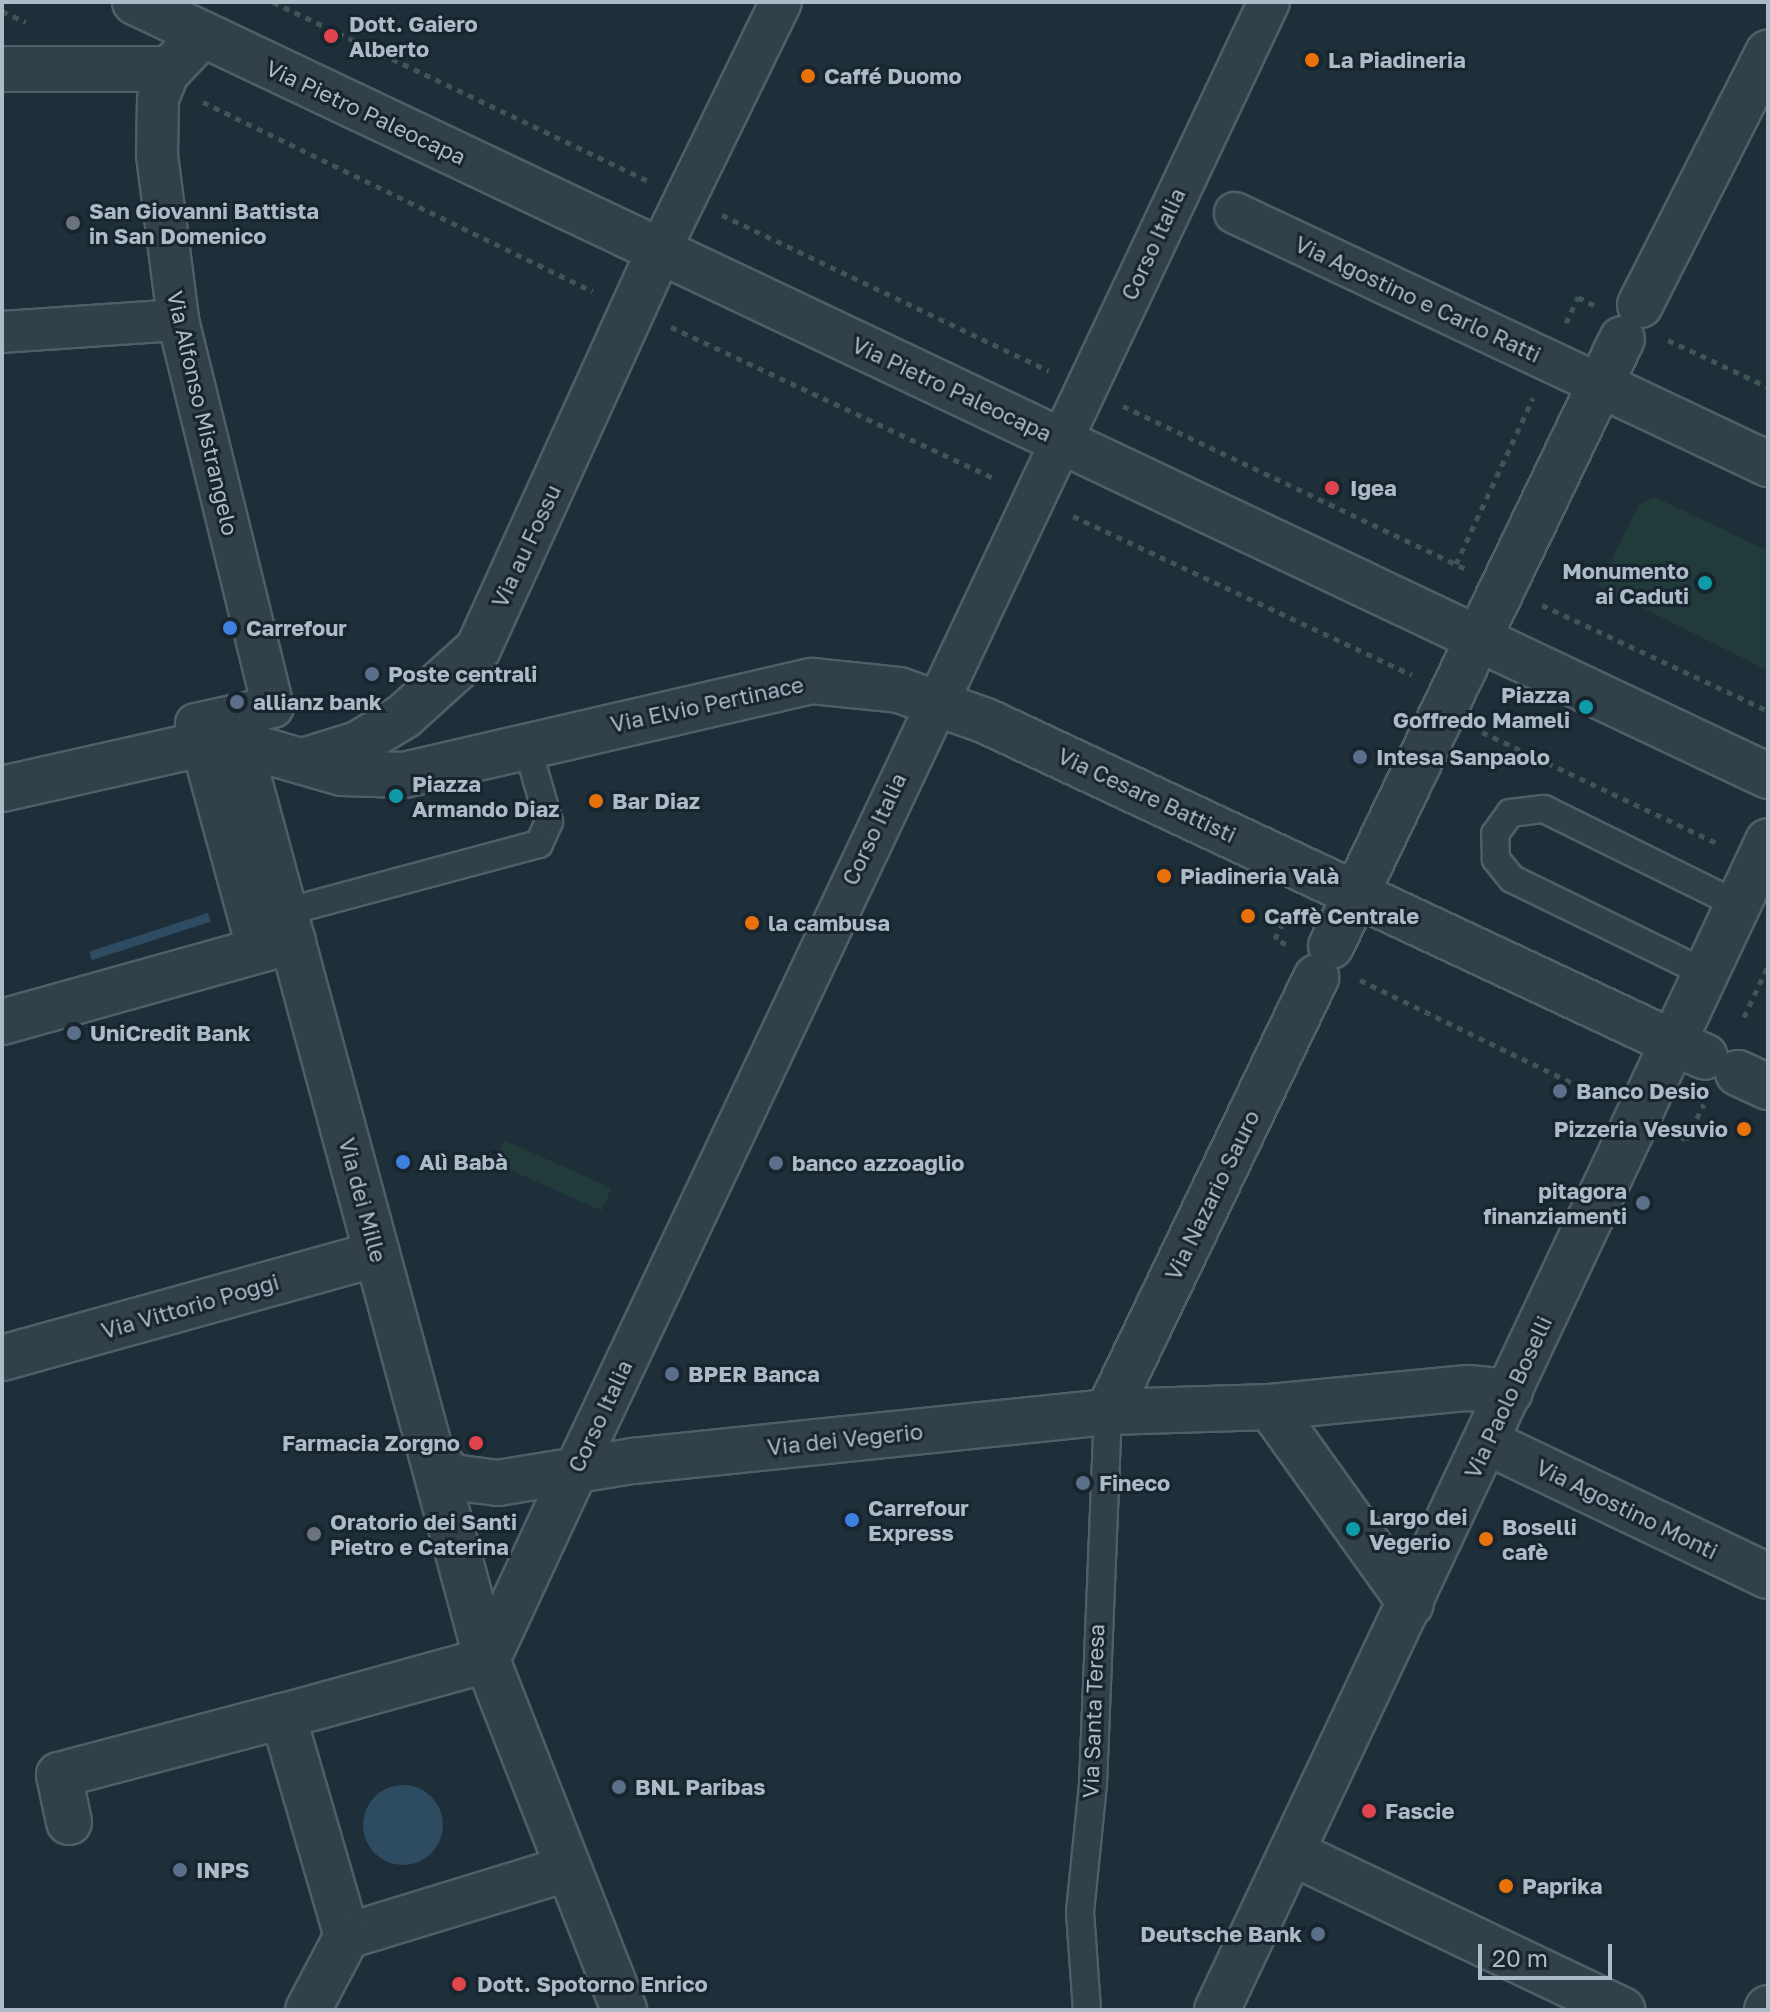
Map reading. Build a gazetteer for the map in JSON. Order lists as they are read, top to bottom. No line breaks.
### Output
{"streets":{"street":["Via Pietro Paleocapa","Corso Italia","Via Agostino e Carlo Ratti","Via Alfonso Mistrangelo","Via au Fossu","Via Elvio Pertinace","Via Cesare Battisti","Via Nazario Sauro","Via dei Mille","Via Vittorio Poggi","Via Paolo Boselli","Via dei Vegerio","Via Agostino Monti"],"lane":["Via Santa Teresa"]},"crossings":[["Via Pietro Paleocapa","Corso Italia"],["Via Pietro Paleocapa","Via Alfonso Mistrangelo"],["Via Pietro Paleocapa","Via au Fossu"],["Corso Italia","Via Elvio Pertinace"],["Corso Italia","Via Cesare Battisti"],["Corso Italia","Via dei Mille"],["Corso Italia","Via dei Vegerio"],["Via Alfonso Mistrangelo","Via dei Mille"],["Via Elvio Pertinace","Via Cesare Battisti"],["Via Cesare Battisti","Via Nazario Sauro"],["Via Nazario Sauro","Via dei Vegerio"],["Via Nazario Sauro","Via Santa Teresa"],["Via dei Mille","Via Vittorio Poggi"],["Via dei Mille","Via dei Vegerio"],["Via Paolo Boselli","Via dei Vegerio"],["Via Paolo Boselli","Via Agostino Monti"],["Via dei Vegerio","Via Santa Teresa"]],"places":["Dott. Gaiero Alberto","La Piadineria","Caffé Duomo","San Giovanni Battista in San Domenico","Igea","Monumento ai Caduti","Carrefour","Poste centrali","allianz bank","Piazza Goffredo Mameli","Intesa Sanpaolo","Piazza Armando Diaz","Bar Diaz","Piadineria Valà","Caffè Centrale","la cambusa","UniCredit Bank","Banco Desio","Pizzeria Vesuvio","Alì Babà","banco azzoaglio","pitagora finanziamenti","BPER Banca","Farmacia Zorgno","Fineco","Carrefour Express","Largo dei Vegerio","Oratorio dei Santi Pietro e Caterina","Boselli cafè","BNL Paribas","Fascie","INPS","Paprika","Deutsche Bank","Dott. Spotorno Enrico"],"scale_bar":"20 m"}
